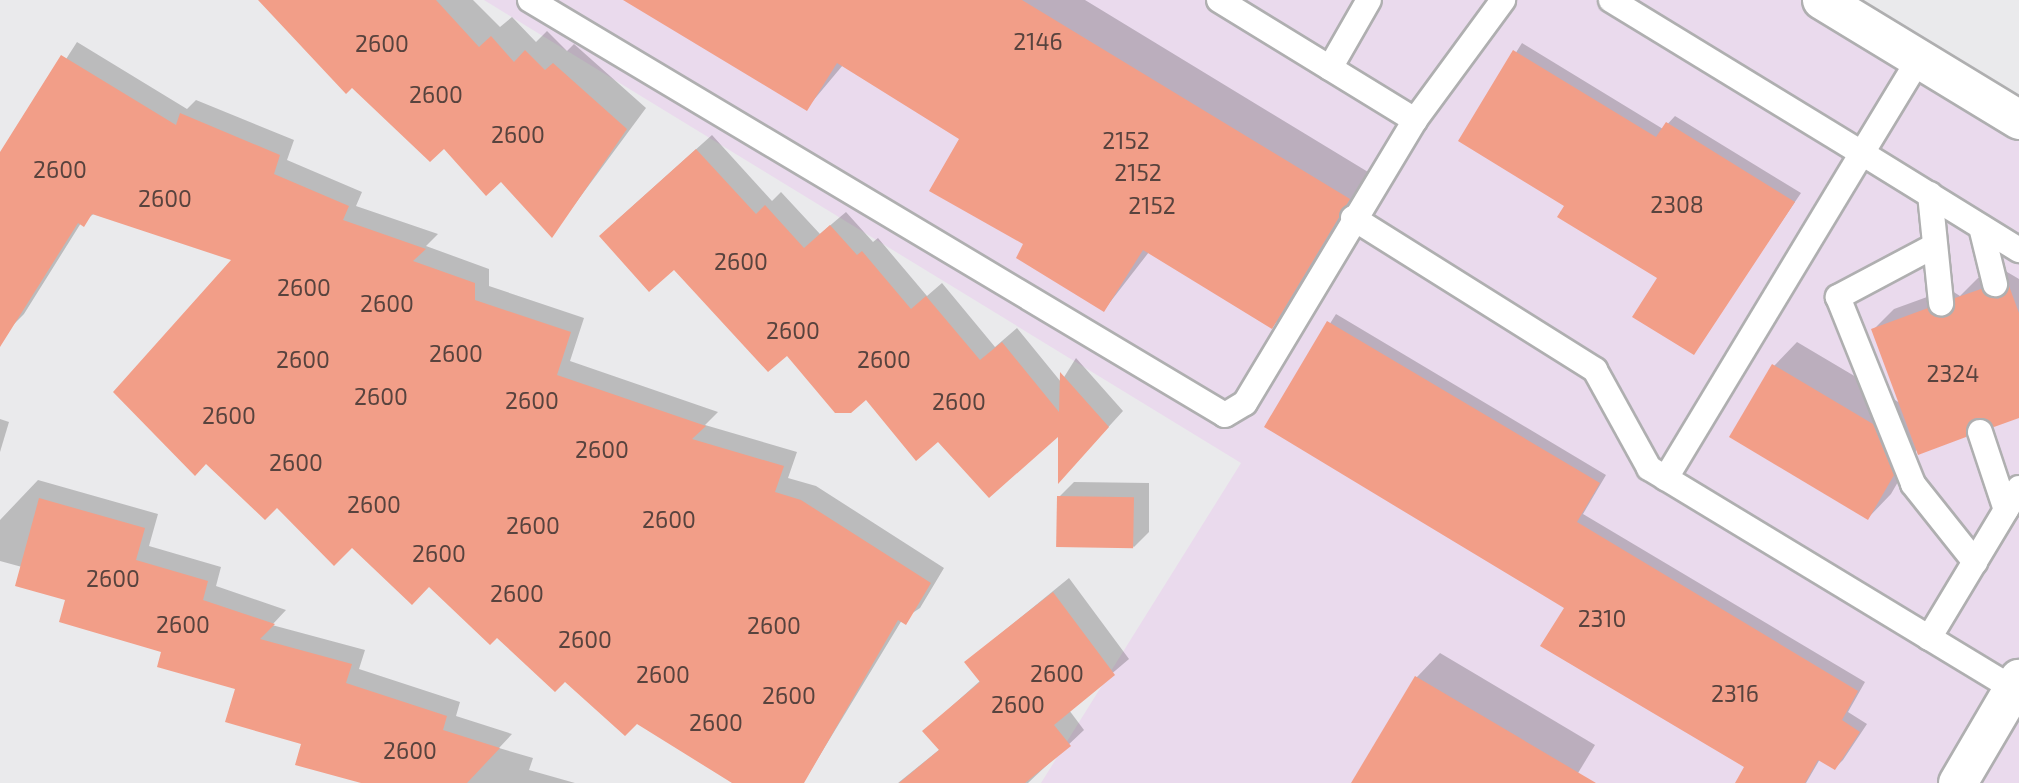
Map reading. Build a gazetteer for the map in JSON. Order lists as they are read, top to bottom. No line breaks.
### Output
{"house_numbers":["2146","2600","2600","2600","2152","2600","2152","2600","2308","2152","2600","2600","2600","2600","2600","2600","2600","2324","2600","2600","2600","2600","2600","2600","2600","2600","2600","2600","2600","2600","2310","2600","2600","2600","2600","2600","2316","2600","2600","2600","2600"]}
